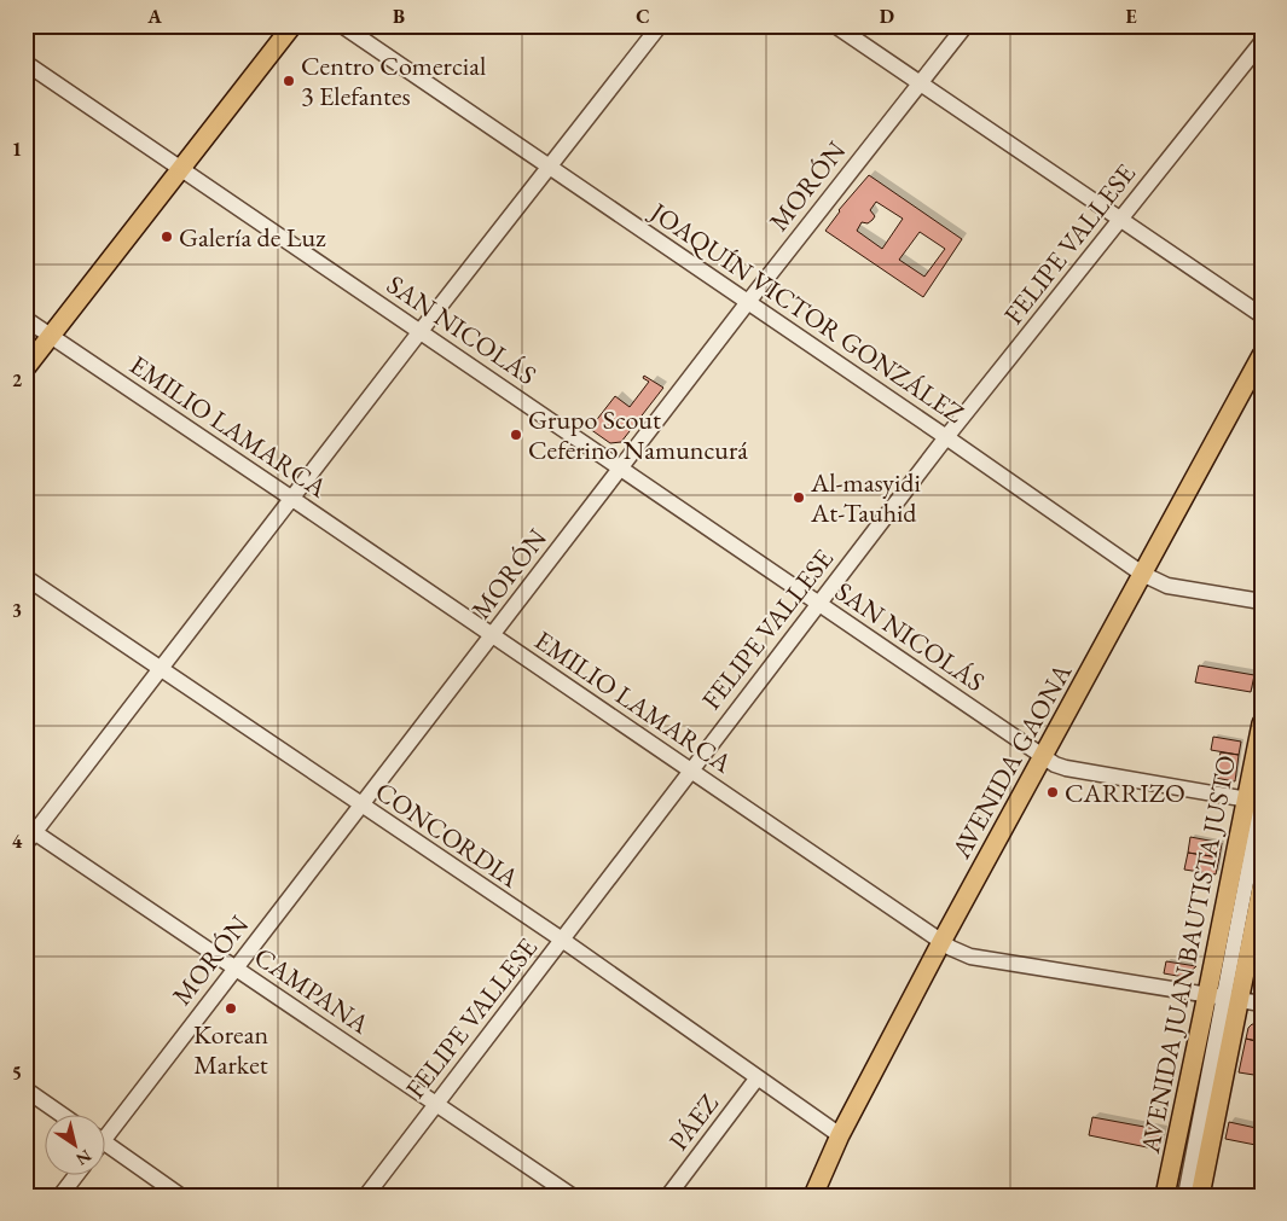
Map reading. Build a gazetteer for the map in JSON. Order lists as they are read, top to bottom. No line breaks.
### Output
{"streets":{"main road":["AVENIDA GAONA","AVENIDA JUAN BAUTISTA JUSTO"],"street":["MORÓN","FELIPE VALLESE","JOAQUÍN VICTOR GONZÁLEZ","SAN NICOLÁS","EMILIO LAMARCA","CONCORDIA","CAMPANA","PÁEZ"]},"crossings":[["MORÓN","JOAQUÍN VICTOR GONZÁLEZ"],["MORÓN","SAN NICOLÁS"],["MORÓN","EMILIO LAMARCA"],["MORÓN","CONCORDIA"],["MORÓN","CAMPANA"],["FELIPE VALLESE","JOAQUÍN VICTOR GONZÁLEZ"],["FELIPE VALLESE","SAN NICOLÁS"],["FELIPE VALLESE","EMILIO LAMARCA"],["FELIPE VALLESE","CONCORDIA"],["FELIPE VALLESE","CAMPANA"],["JOAQUÍN VICTOR GONZÁLEZ","AVENIDA GAONA"],["SAN NICOLÁS","AVENIDA GAONA"],["SAN NICOLÁS","AVENIDA JUAN BAUTISTA JUSTO"],["EMILIO LAMARCA","AVENIDA GAONA"],["EMILIO LAMARCA","AVENIDA JUAN BAUTISTA JUSTO"],["AVENIDA GAONA","CONCORDIA"],["CONCORDIA","PÁEZ"]],"places":["Centro Comercial 3 Elefantes","Galería de Luz","Grupo Scout Ceferino Namuncurá","Al-masyidi At-Tauhid","CARRIZO","Korean Market"],"north":"bottom right","grid":{"columns":["A","B","C","D","E"],"rows":["1","2","3","4","5"]}}
